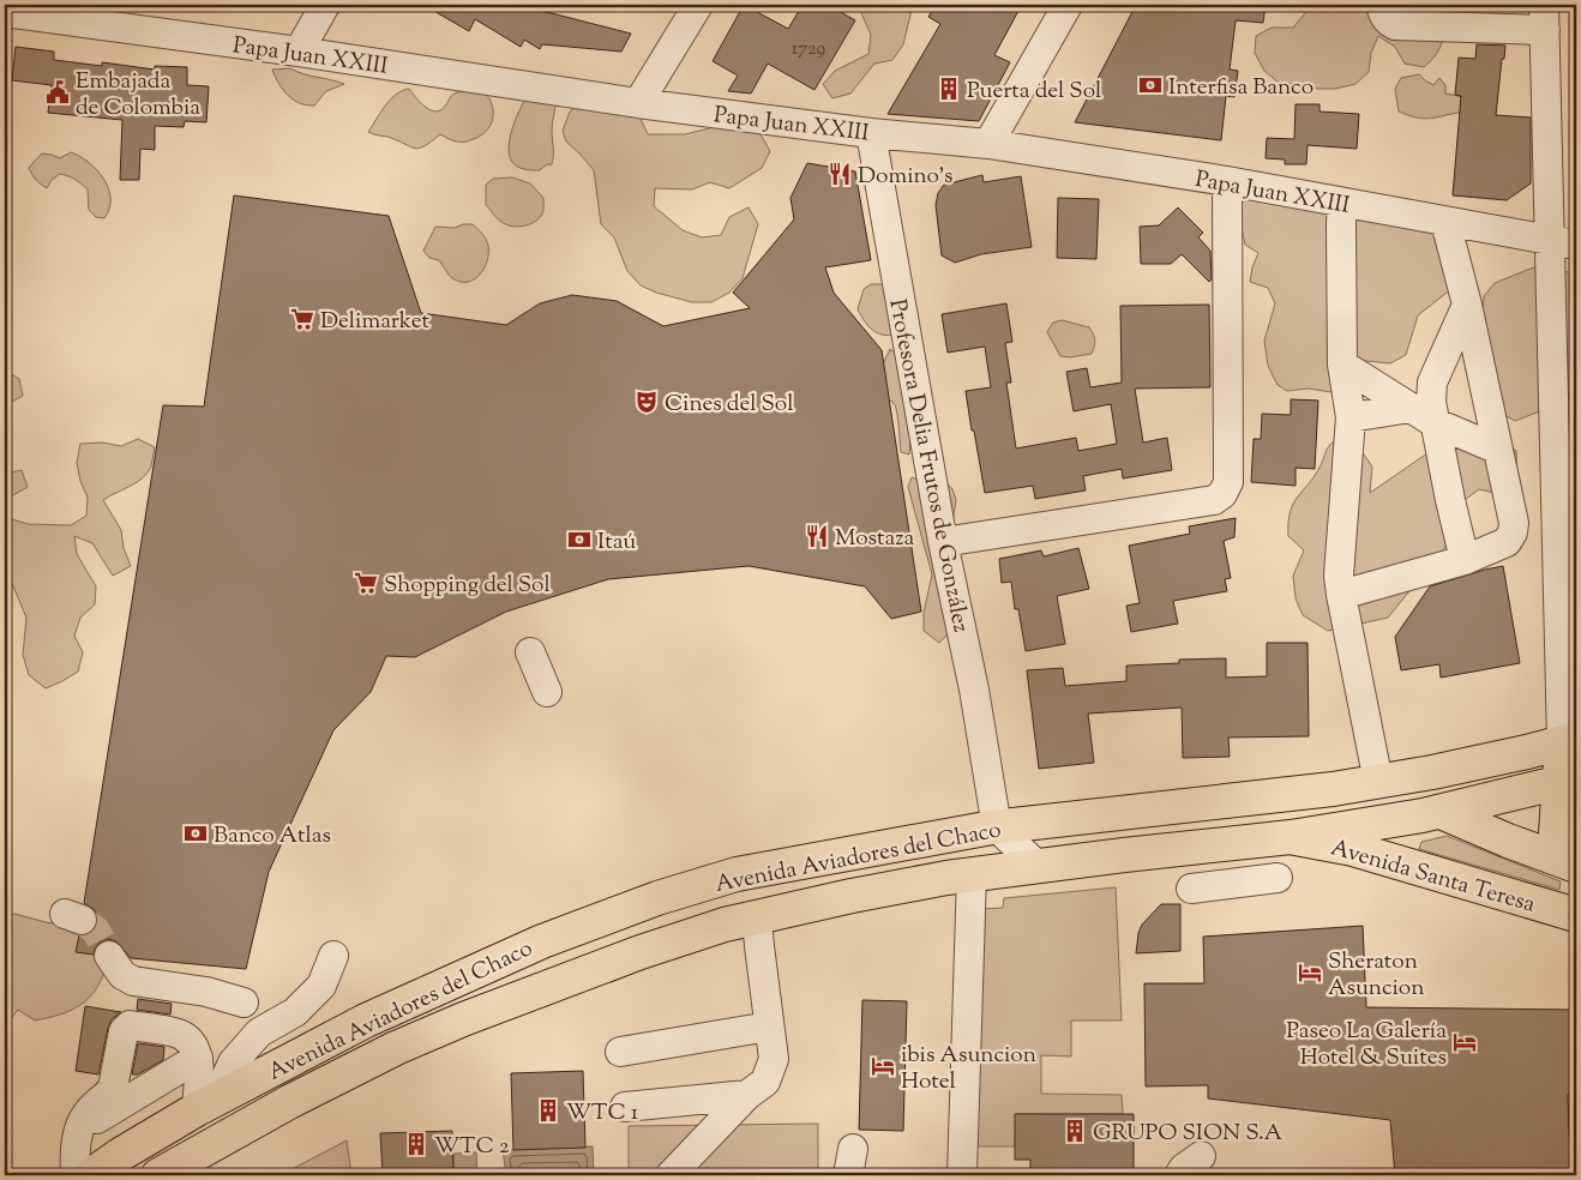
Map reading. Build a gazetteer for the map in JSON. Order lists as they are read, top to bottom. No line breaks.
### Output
{"streets":{"main road":["Avenida Aviadores del Chaco","Avenida Santa Teresa"],"street":["Papa Juan XXIII","Profesora Delia Frutos de González"]},"crossings":[["Papa Juan XXIII","Profesora Delia Frutos de González"],["Profesora Delia Frutos de González","Avenida Aviadores del Chaco"],["Avenida Aviadores del Chaco","Avenida Santa Teresa"]],"places":{"bank":["Interfisa Banco","Itaú","Banco Atlas"],"building":["Puerta del Sol","WTC 1","GRUPO SION S.A","WTC 2"],"public building":["Embajada de Colombia"],"restaurant":["Domino's","Mostaza"],"supermarket":["Delimarket","Shopping del Sol"],"theatre":["Cines del Sol"],"hotel":["Sheraton Asuncion","Paseo La Galería Hotel & Suites","ibis Asuncion Hotel"]},"house_numbers":["1729"]}
